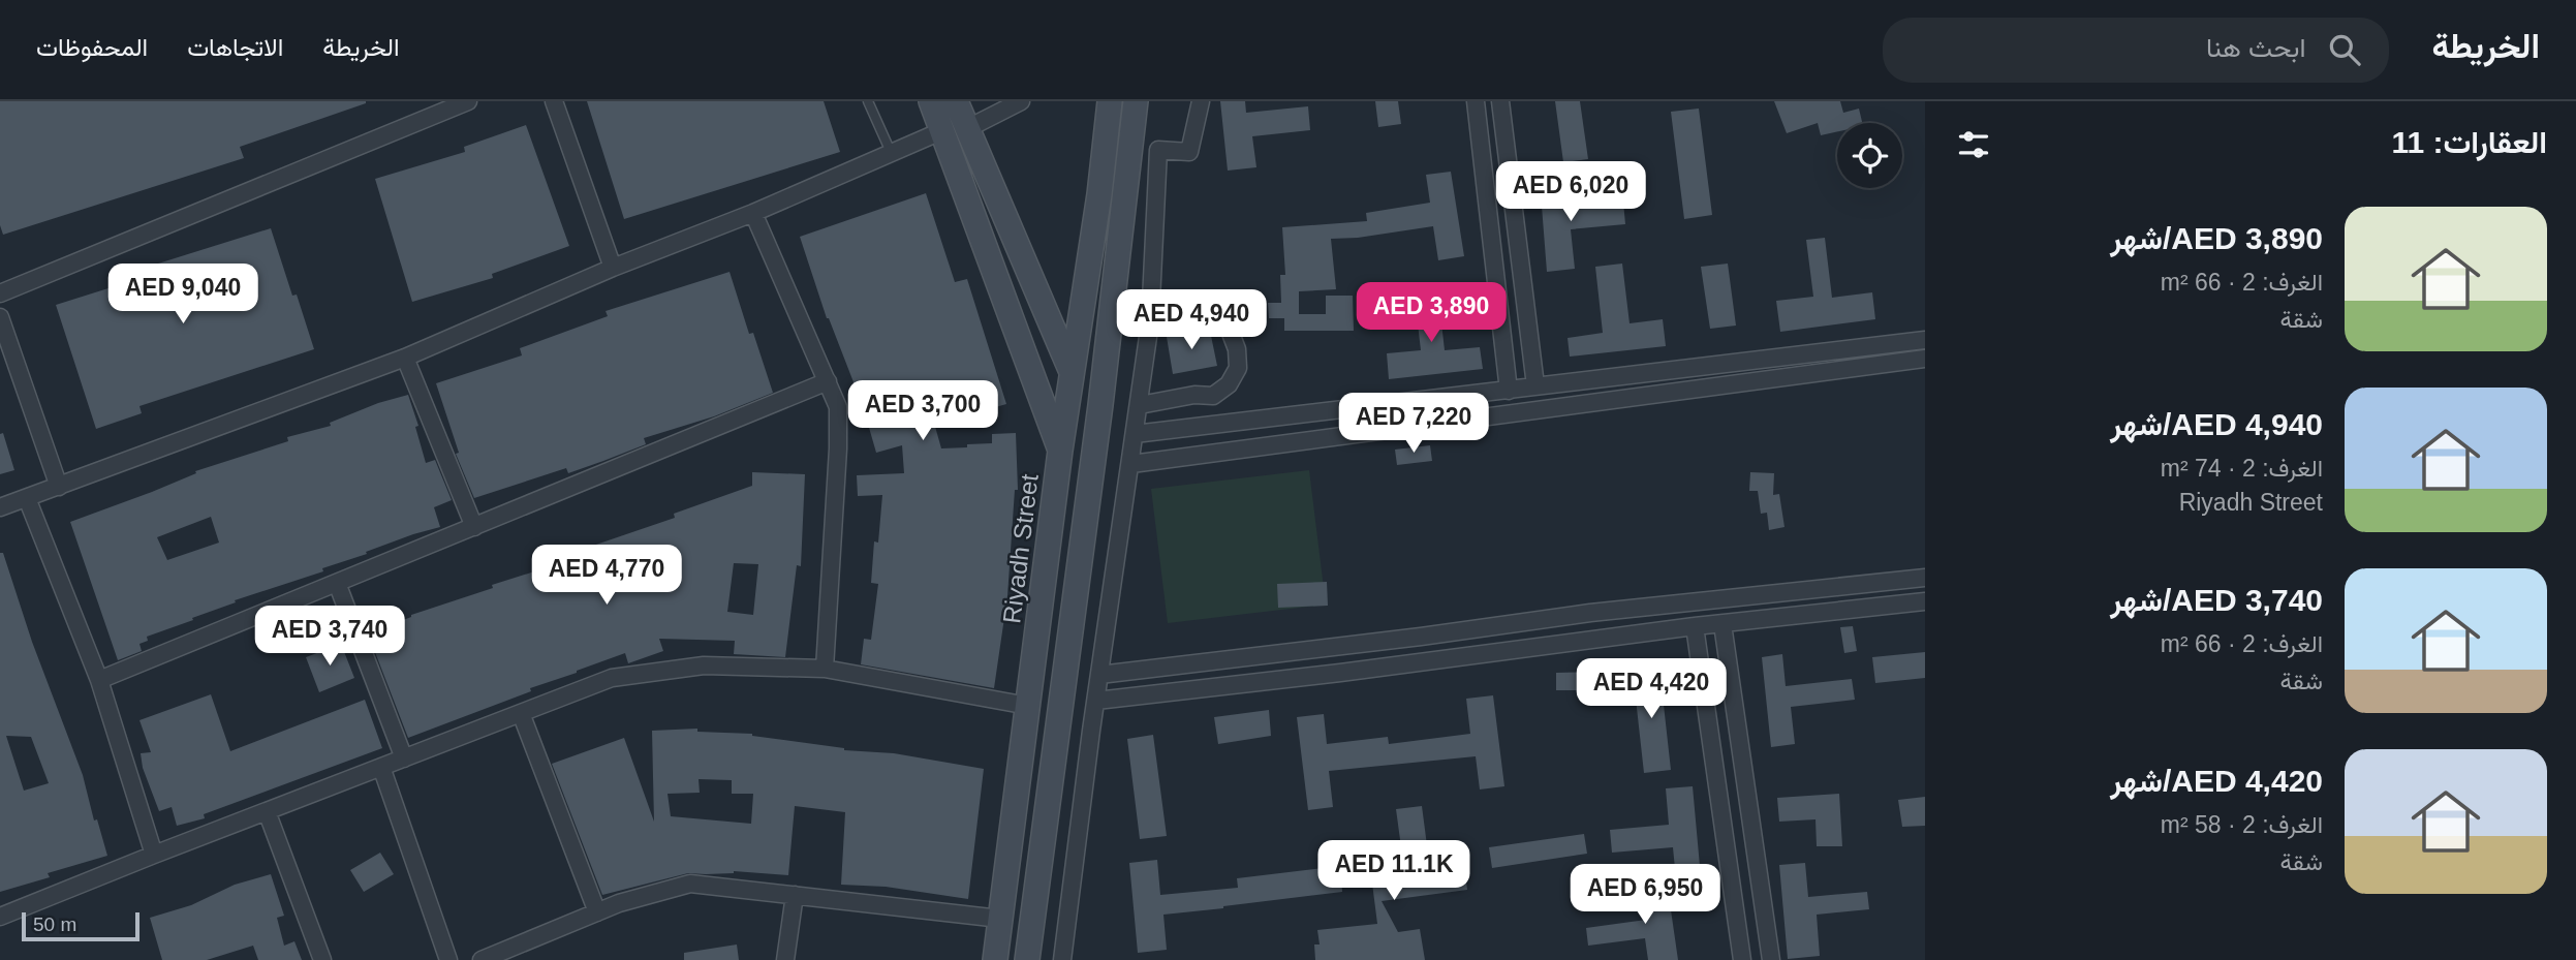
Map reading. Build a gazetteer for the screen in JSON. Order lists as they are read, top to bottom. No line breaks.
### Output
{"streets":{"main road":["Riyadh Street"]},"scale_bar":"50 m","page":{"header":"الخريطة","search":"ابحث هنا","nav":["الخريطة","الاتجاهات","المحفوظات"],"heading":"العقارات: 11","price":["AED 6,020","AED 9,040","AED 3,890","AED 4,940","AED 3,700","AED 7,220","AED 4,770","AED 3,740","AED 4,420","AED 11.1K","AED 6,950"],"list":[{"name":"AED 3,890/شهر","note":"الغرف: 2 · 66 m² · شقة"},{"name":"AED 4,940/شهر","note":"الغرف: 2 · 74 m² · Riyadh Street"},{"name":"AED 3,740/شهر","note":"الغرف: 2 · 66 m² · شقة"},{"name":"AED 4,420/شهر","note":"الغرف: 2 · 58 m² · شقة"}],"scale":"50 m"}}
